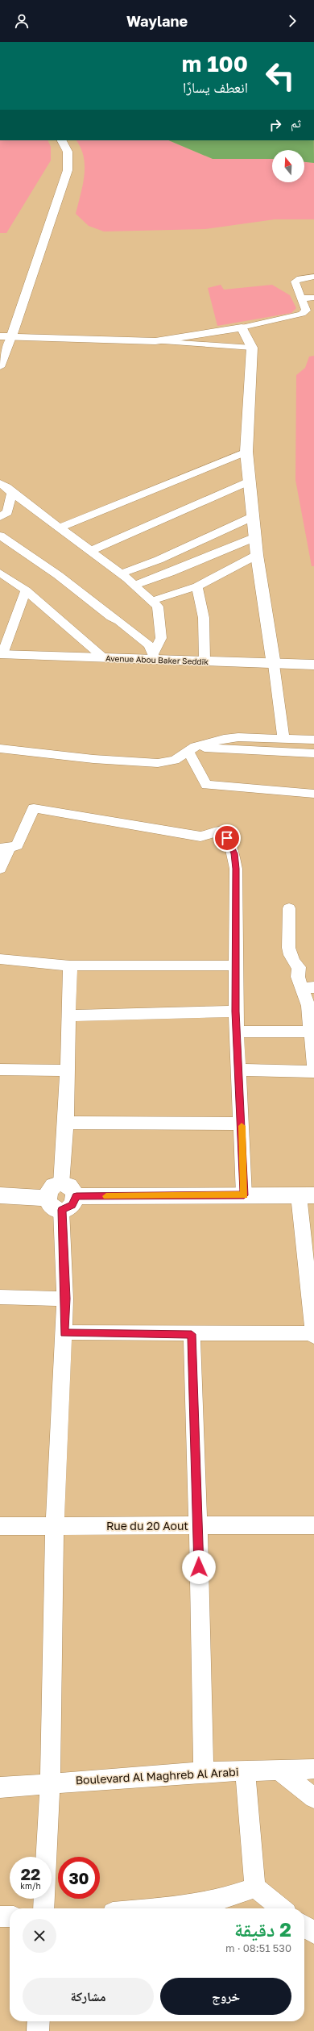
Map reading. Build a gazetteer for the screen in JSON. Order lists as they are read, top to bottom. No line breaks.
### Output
{"streets":{"street":["Avenue Abou Baker Seddik","Rue du 20 Aout","Boulevard Al Maghreb Al Arabi"]},"north":"top","page":{"header":"Waylane","turn":["100 m","انعطف يسارًا"],"then":"ثم","speed":"22 km/h","limit":"30","heading":["2 دقيقة","530 m · 08:51"],"buttons":["خروج","مشاركة"]}}
